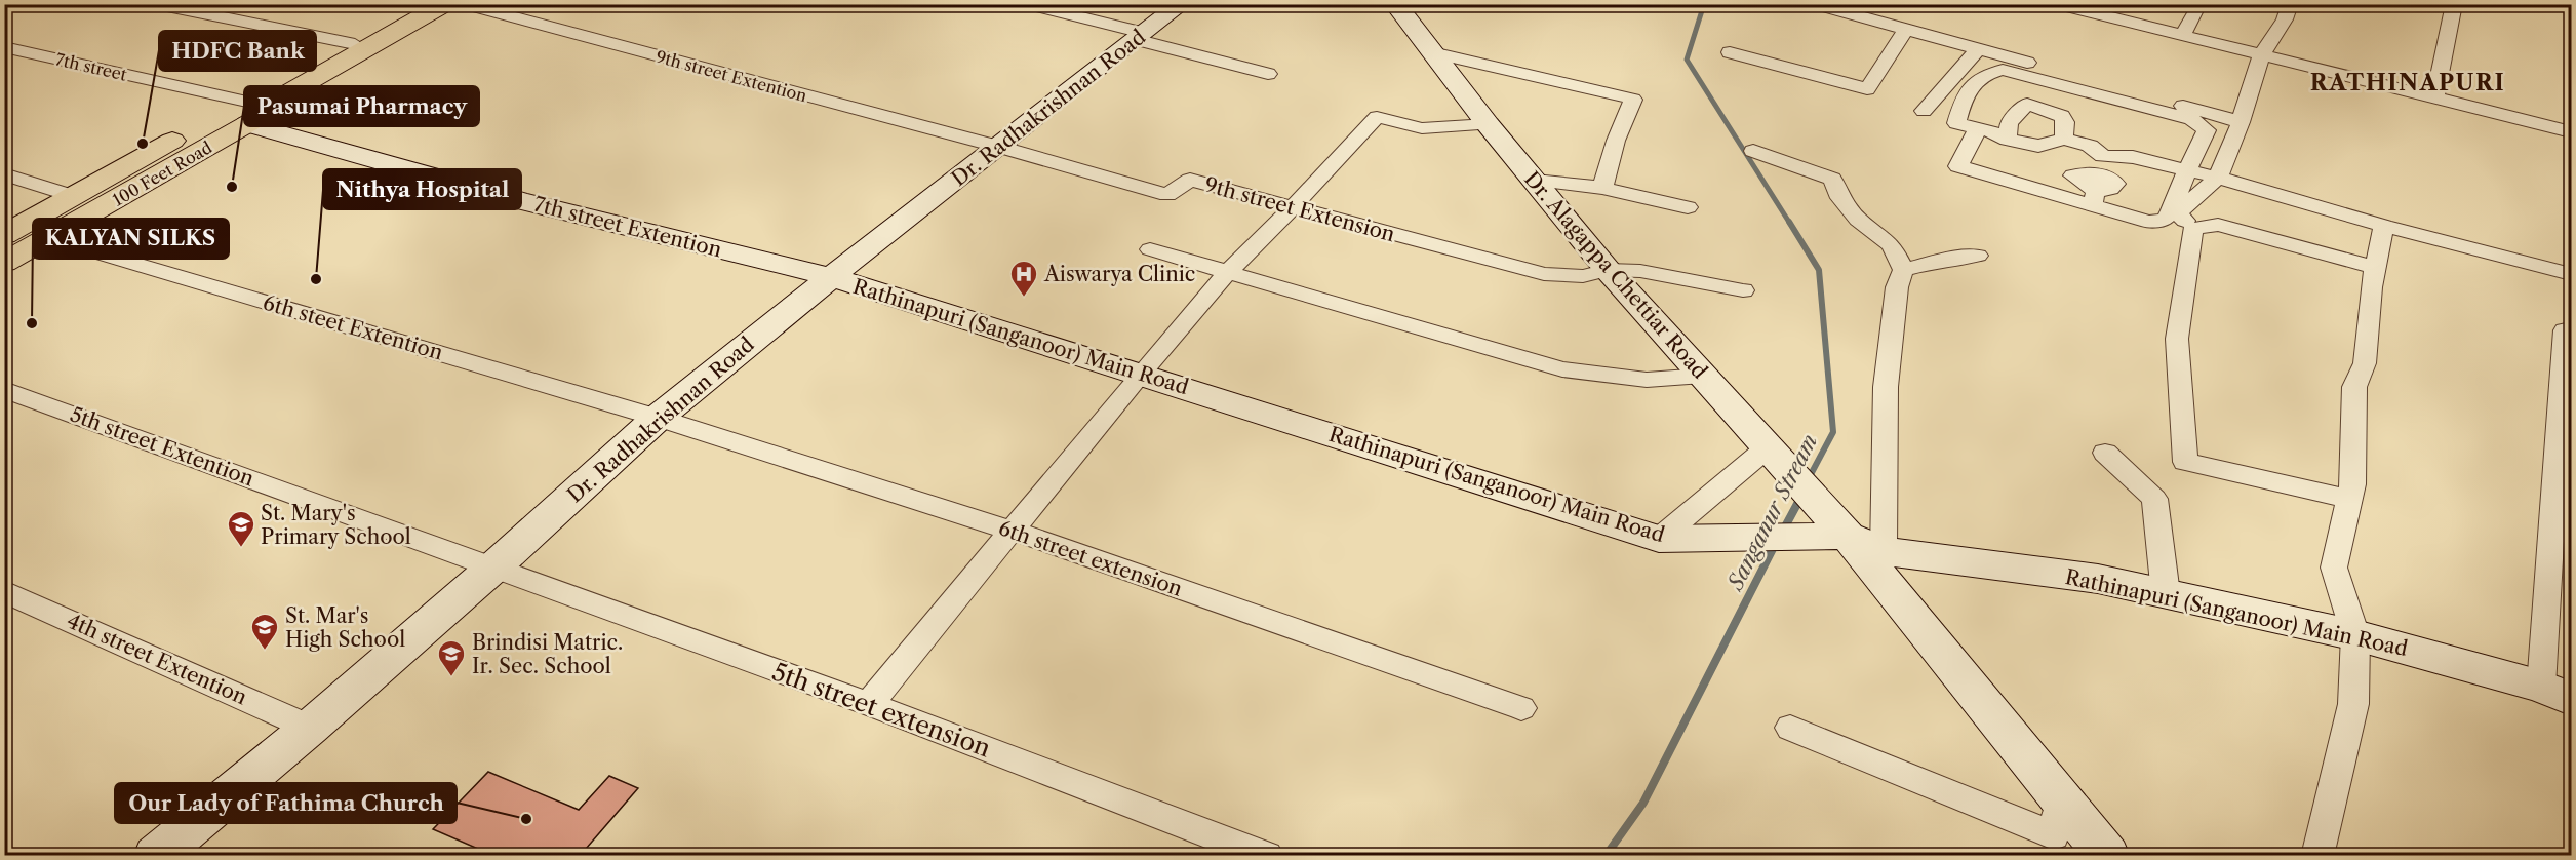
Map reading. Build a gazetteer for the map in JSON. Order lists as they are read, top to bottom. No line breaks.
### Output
{"streets":{"main road":["100 Feet Road"],"street":["7th street","9th street Extention","Dr. Radhakrishnan Road","9th street Extension","7th street Extention","Dr. Alagappa Chettiar Road","6th steet Extention","Rathinapuri (Sanganoor) Main Road","5th street Extention","6th street extension","4th street Extention","5th street extension"]},"crossings":[["7th street","100 Feet Road"],["7th street","7th street Extention"],["9th street Extention","Dr. Radhakrishnan Road"],["9th street Extention","9th street Extension"],["Dr. Radhakrishnan Road","9th street Extension"],["Dr. Radhakrishnan Road","7th street Extention"],["Dr. Radhakrishnan Road","6th steet Extention"],["Dr. Radhakrishnan Road","Rathinapuri (Sanganoor) Main Road"],["Dr. Radhakrishnan Road","5th street Extention"],["Dr. Radhakrishnan Road","6th street extension"],["Dr. Radhakrishnan Road","4th street Extention"],["Dr. Radhakrishnan Road","5th street extension"],["100 Feet Road","7th street Extention"],["100 Feet Road","6th steet Extention"],["9th street Extension","Dr. Alagappa Chettiar Road"],["7th street Extention","Rathinapuri (Sanganoor) Main Road"],["Dr. Alagappa Chettiar Road","Rathinapuri (Sanganoor) Main Road"],["6th steet Extention","6th street extension"],["5th street Extention","5th street extension"]],"districts":["RATHINAPURI"],"water":["Sanganur Stream"],"places":{"other":["HDFC Bank","Pasumai Pharmacy","Nithya Hospital","KALYAN SILKS","Our Lady of Fathima Church"],"hospital":["Aiswarya Clinic"],"school or university":["St. Mary's Primary School","St. Mar's High School","Brindisi Matric. Ir. Sec. School"]}}
